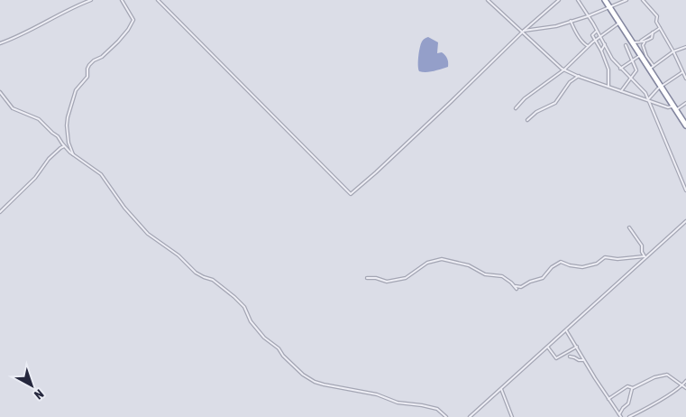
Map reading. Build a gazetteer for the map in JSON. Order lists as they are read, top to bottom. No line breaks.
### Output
{"north":"bottom right"}
